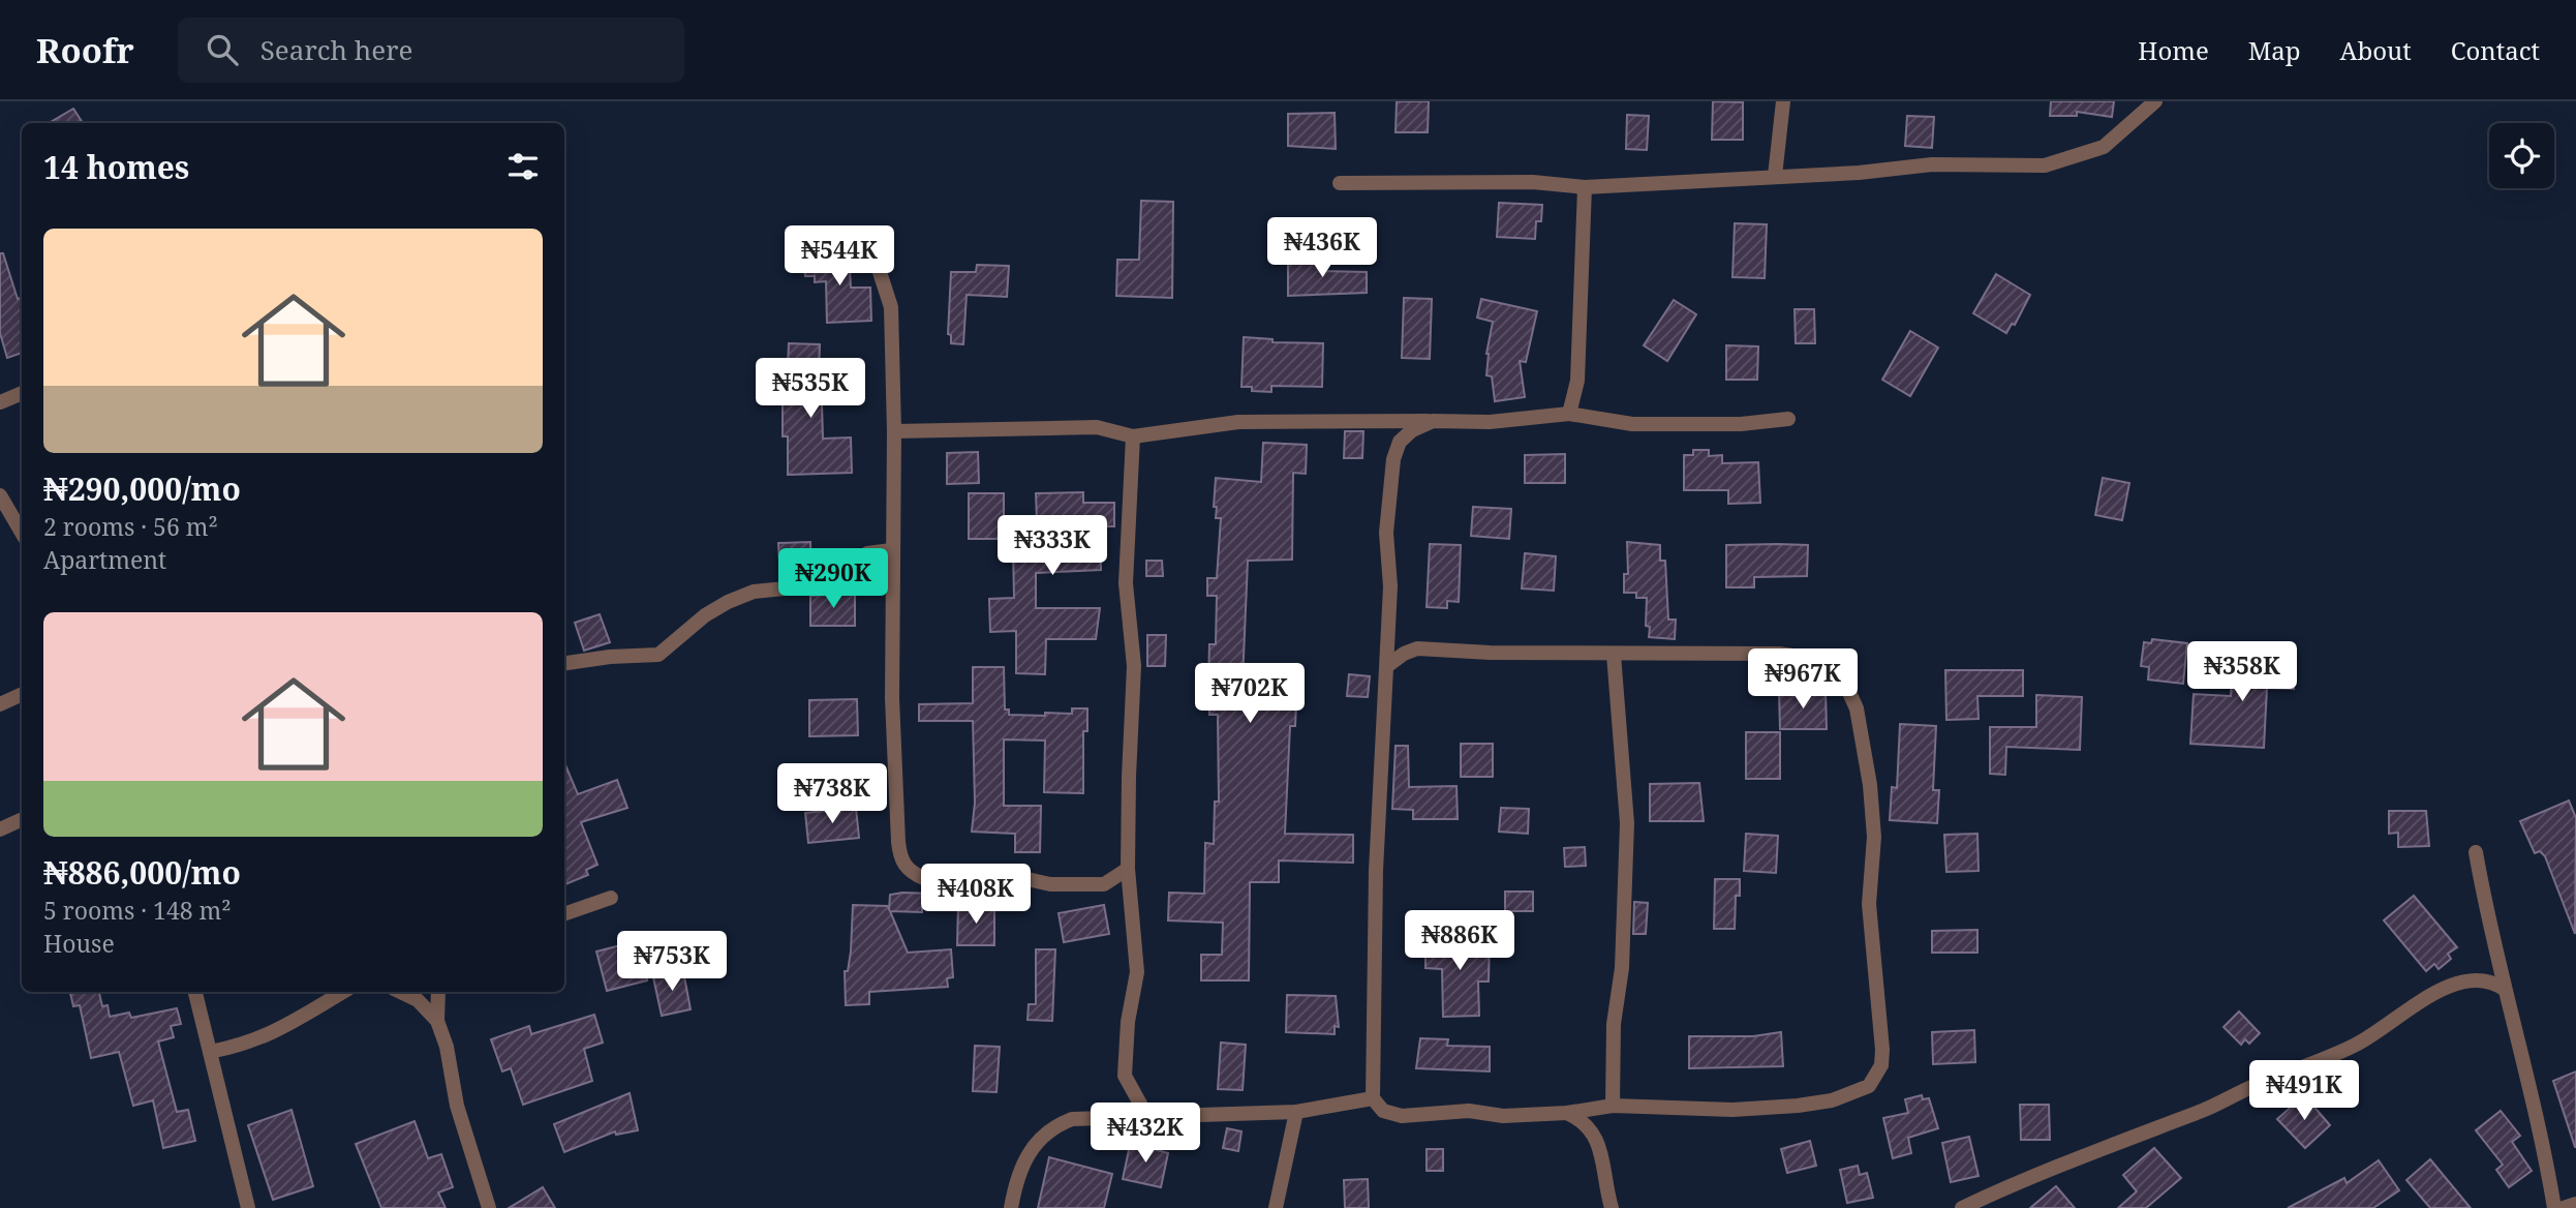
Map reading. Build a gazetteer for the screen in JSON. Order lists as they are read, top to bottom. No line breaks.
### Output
{"page":{"header":"Roofr","search":"Search here","nav":["Home","Map","About","Contact"],"heading":"14 homes","list":[{"name":"₦290,000/mo","note":"2 rooms · 56 m² · Apartment"},{"name":"₦886,000/mo","note":"5 rooms · 148 m² · House"}],"price":["₦436K","₦544K","₦535K","₦333K","₦290K","₦358K","₦967K","₦702K","₦738K","₦408K","₦886K","₦753K","₦491K","₦432K"]}}
